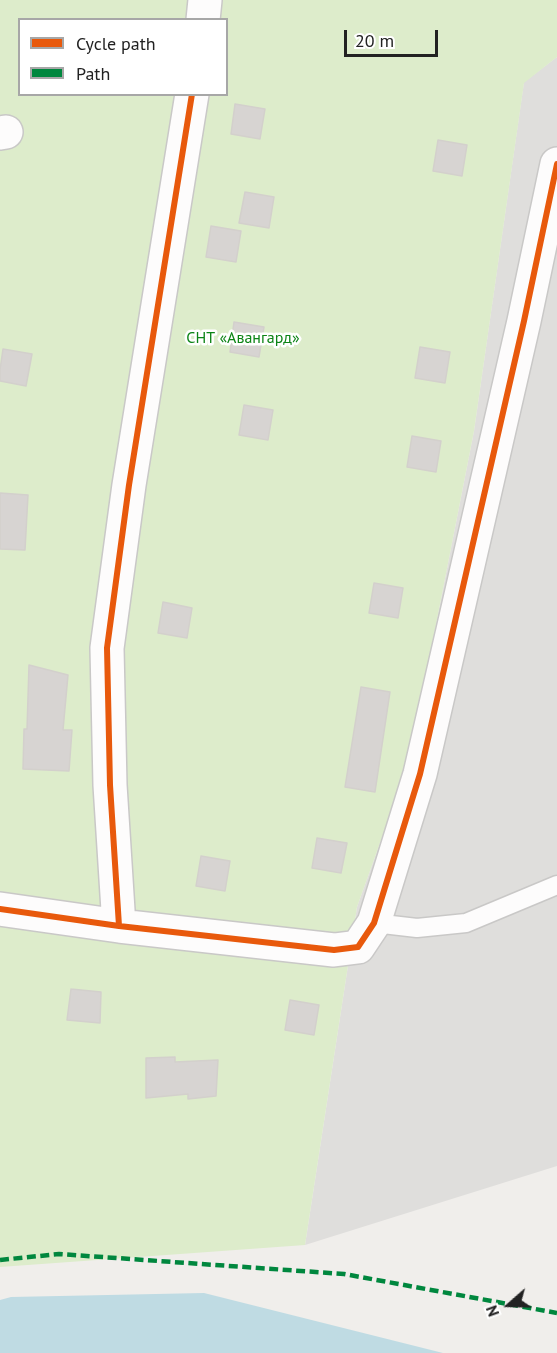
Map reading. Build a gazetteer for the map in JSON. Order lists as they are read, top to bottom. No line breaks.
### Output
{"parks":["СНТ «Авангард»"],"legend":["Cycle path","Path"],"scale_bar":"20 m","north":"left"}
